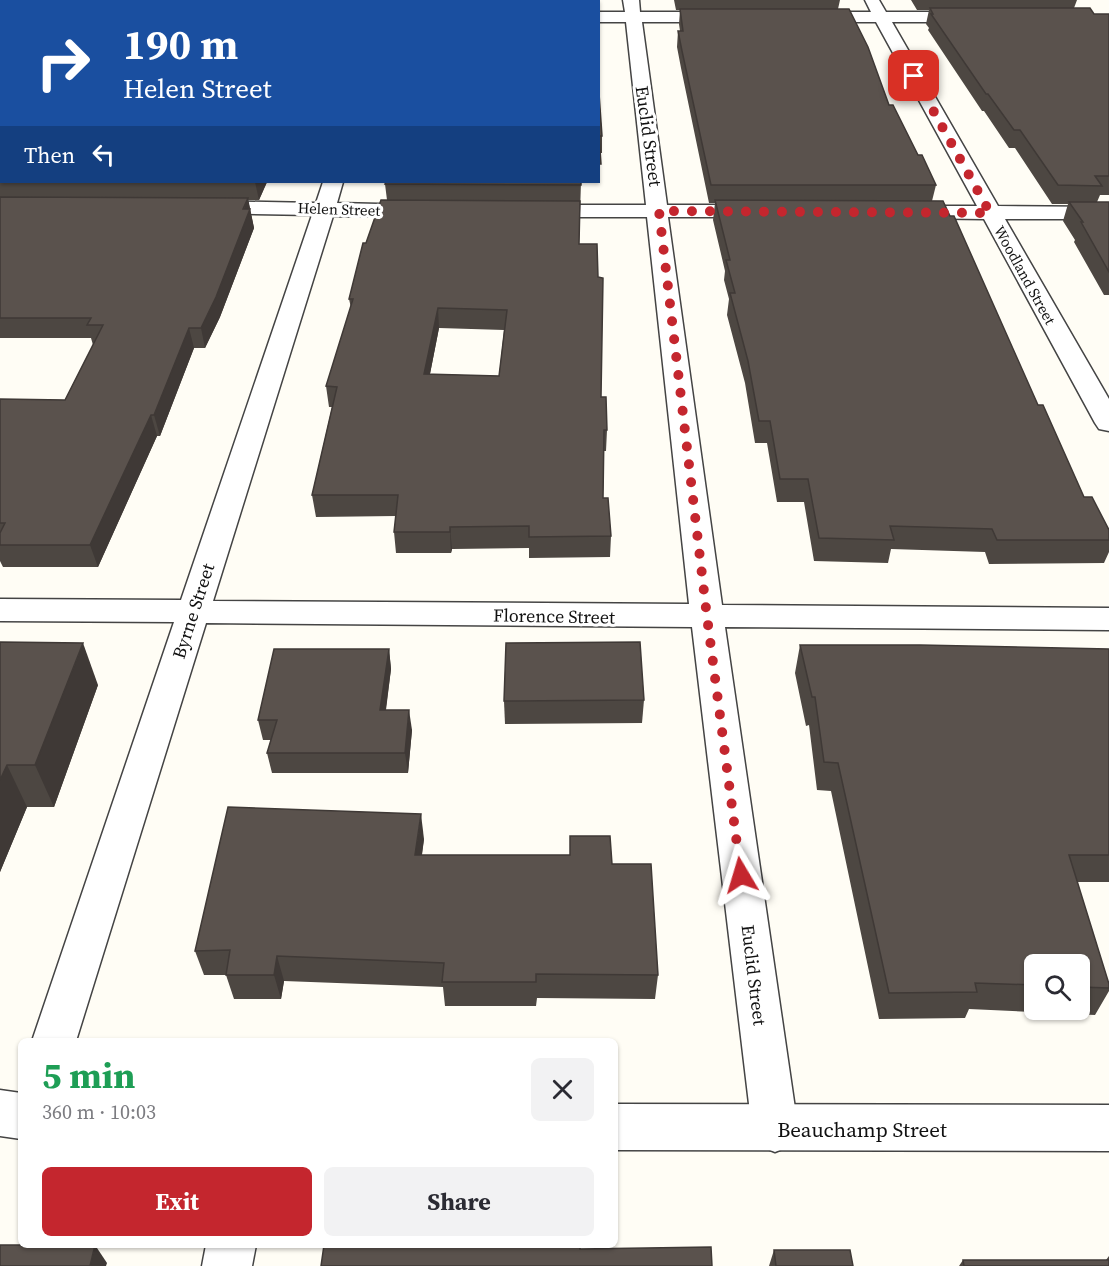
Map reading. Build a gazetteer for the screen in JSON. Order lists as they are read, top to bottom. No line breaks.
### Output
{"streets":{"street":["Euclid Street","Helen Street","Woodland Street","Byrne Street","Florence Street","Beauchamp Street"]},"crossings":[["Euclid Street","Florence Street"],["Euclid Street","Beauchamp Street"],["Helen Street","Byrne Street"],["Byrne Street","Florence Street"]],"page":{"turn":["190 m","Helen Street"],"then":"Then","heading":["5 min","360 m · 10:03"],"buttons":["Exit","Share"]}}
